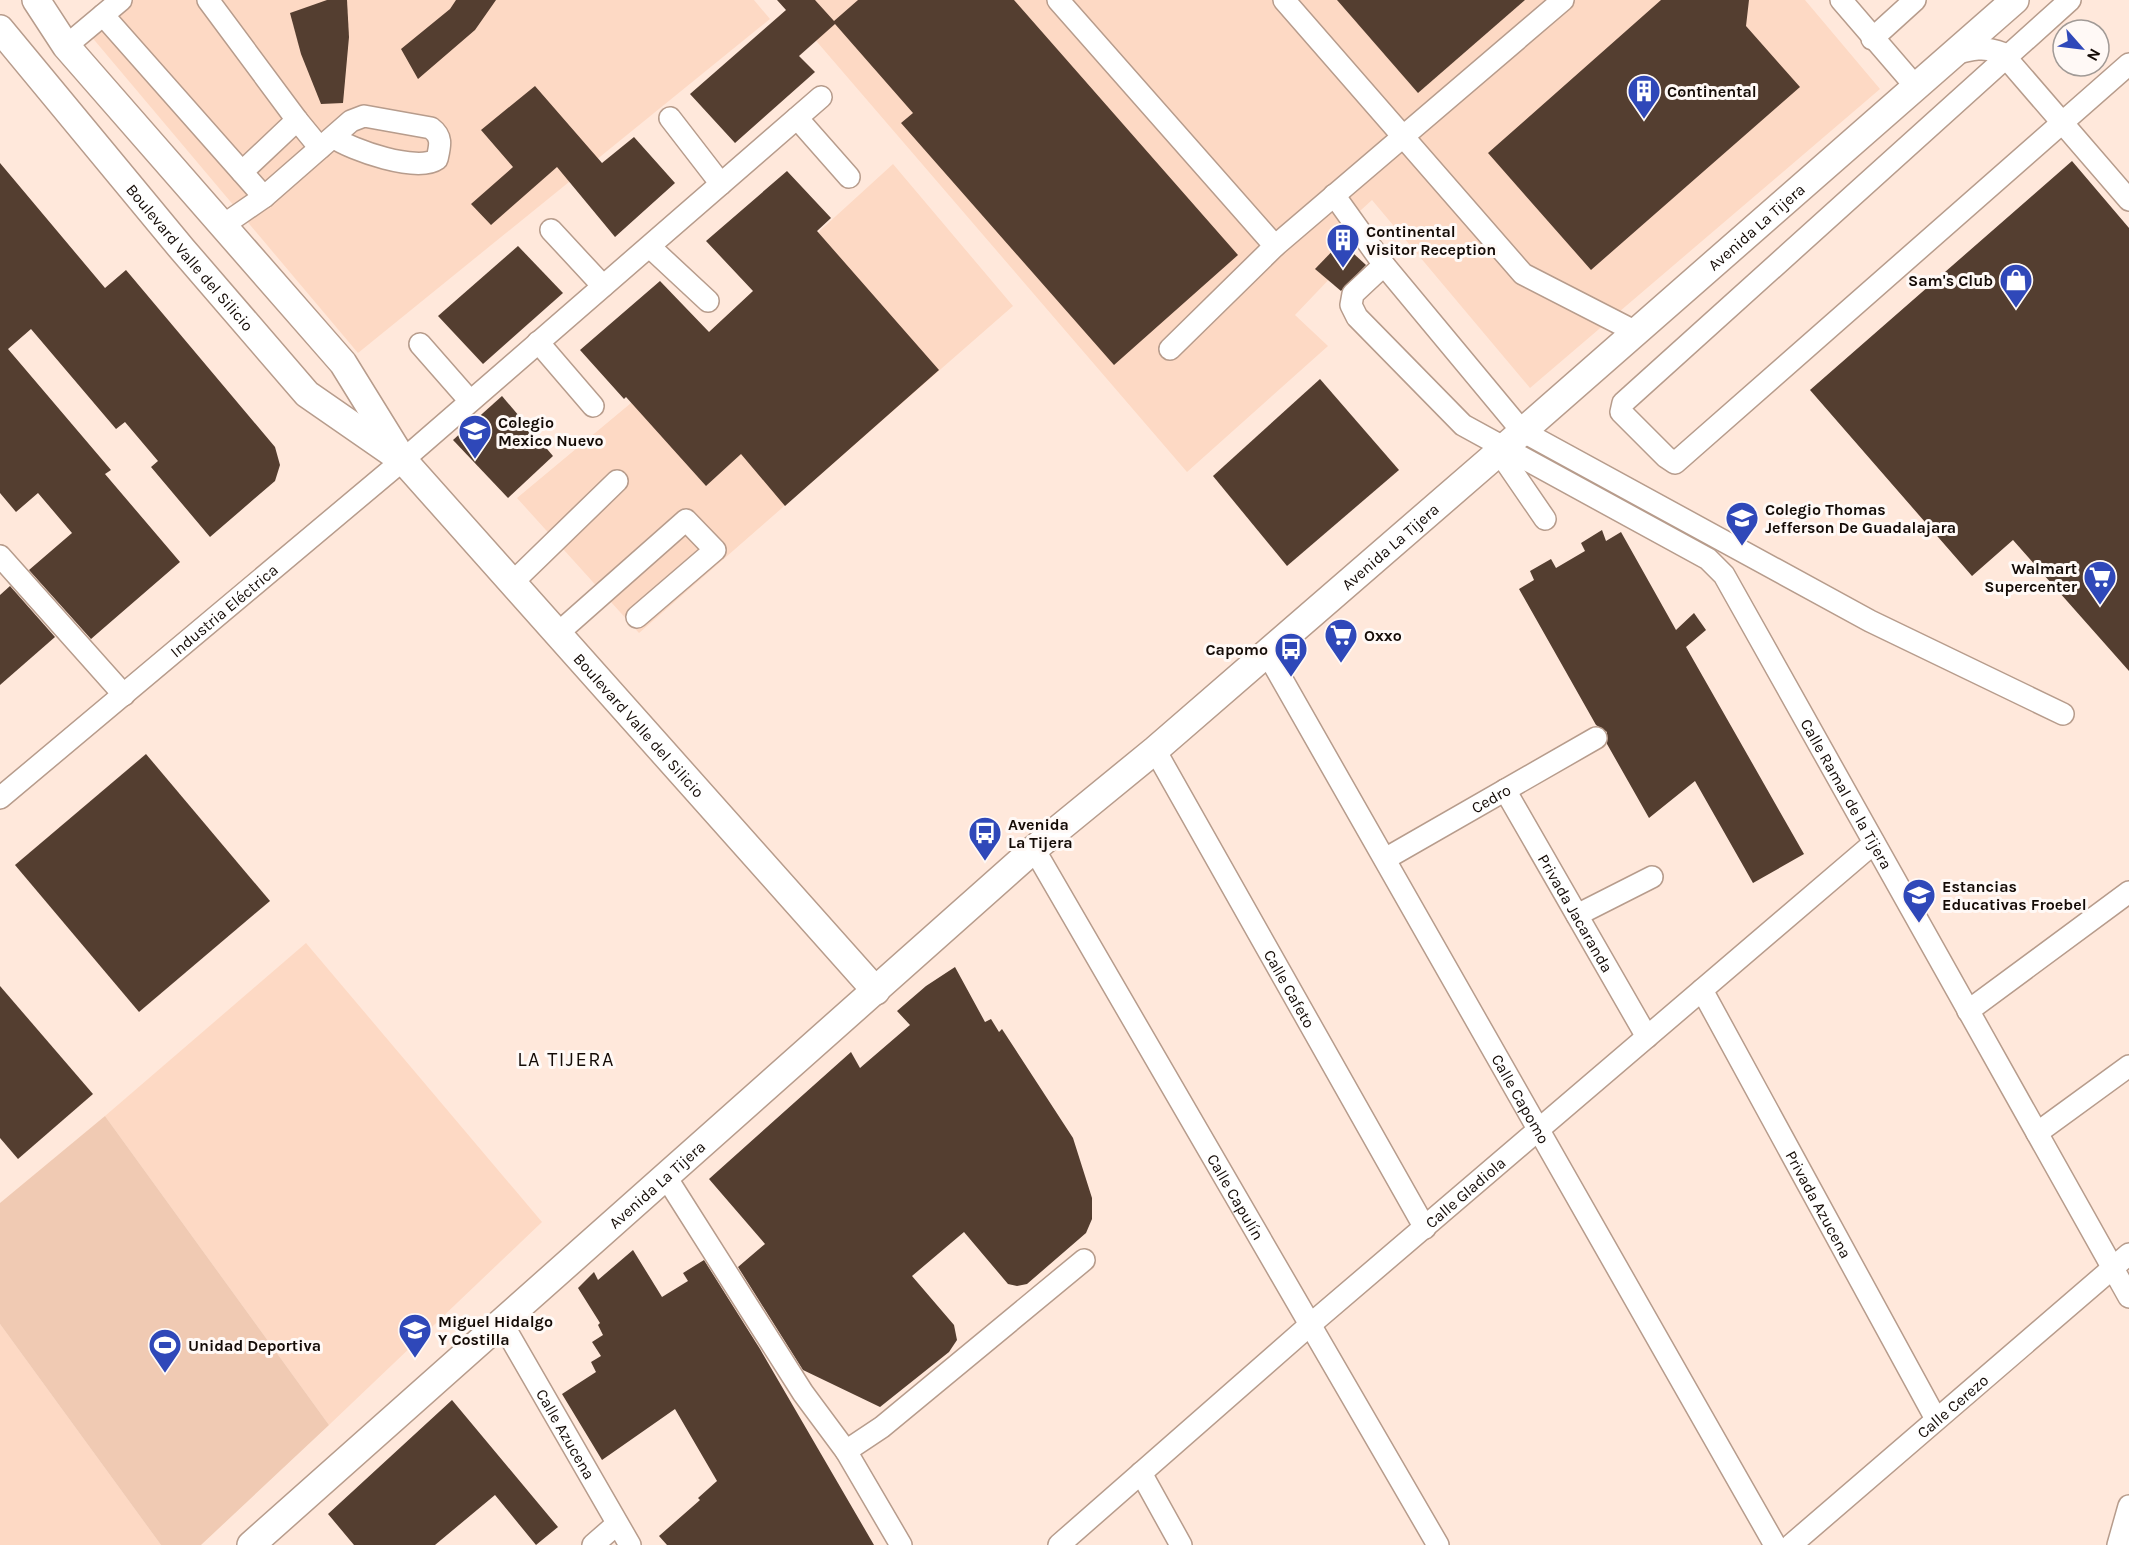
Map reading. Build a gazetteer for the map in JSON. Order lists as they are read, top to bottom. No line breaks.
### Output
{"streets":{"main road":["Avenida La Tijera","Boulevard Valle del Silicio"],"street":["Industria Eléctrica","Calle Ramal de la Tijera","Cedro","Privada Jacaranda","Calle Cafeto","Calle Capomo","Calle Gladiola","Calle Capulín","Privada Azucena","Calle Cerezo","Calle Azucena"]},"crossings":[["Avenida La Tijera","Boulevard Valle del Silicio"],["Avenida La Tijera","Calle Ramal de la Tijera"],["Avenida La Tijera","Calle Cafeto"],["Avenida La Tijera","Calle Capomo"],["Avenida La Tijera","Calle Capulín"],["Avenida La Tijera","Calle Azucena"],["Boulevard Valle del Silicio","Industria Eléctrica"],["Calle Ramal de la Tijera","Calle Gladiola"],["Calle Ramal de la Tijera","Calle Cerezo"],["Cedro","Privada Jacaranda"],["Cedro","Calle Capomo"],["Privada Jacaranda","Calle Gladiola"],["Calle Cafeto","Calle Gladiola"],["Calle Capomo","Calle Gladiola"],["Calle Gladiola","Calle Capulín"],["Calle Gladiola","Privada Azucena"],["Privada Azucena","Calle Cerezo"]],"districts":["LA TIJERA"],"places":{"building":["Continental","Continental Visitor Reception"],"shop":["Sam's Club"],"school or university":["Colegio Mexico Nuevo","Colegio Thomas Jefferson De Guadalajara","Estancias Educativas Froebel","Miguel Hidalgo Y Costilla"],"supermarket":["Walmart Supercenter","Oxxo"],"bus stop":["Capomo","Avenida La Tijera"],"sports":["Unidad Deportiva"]},"north":"bottom right"}
